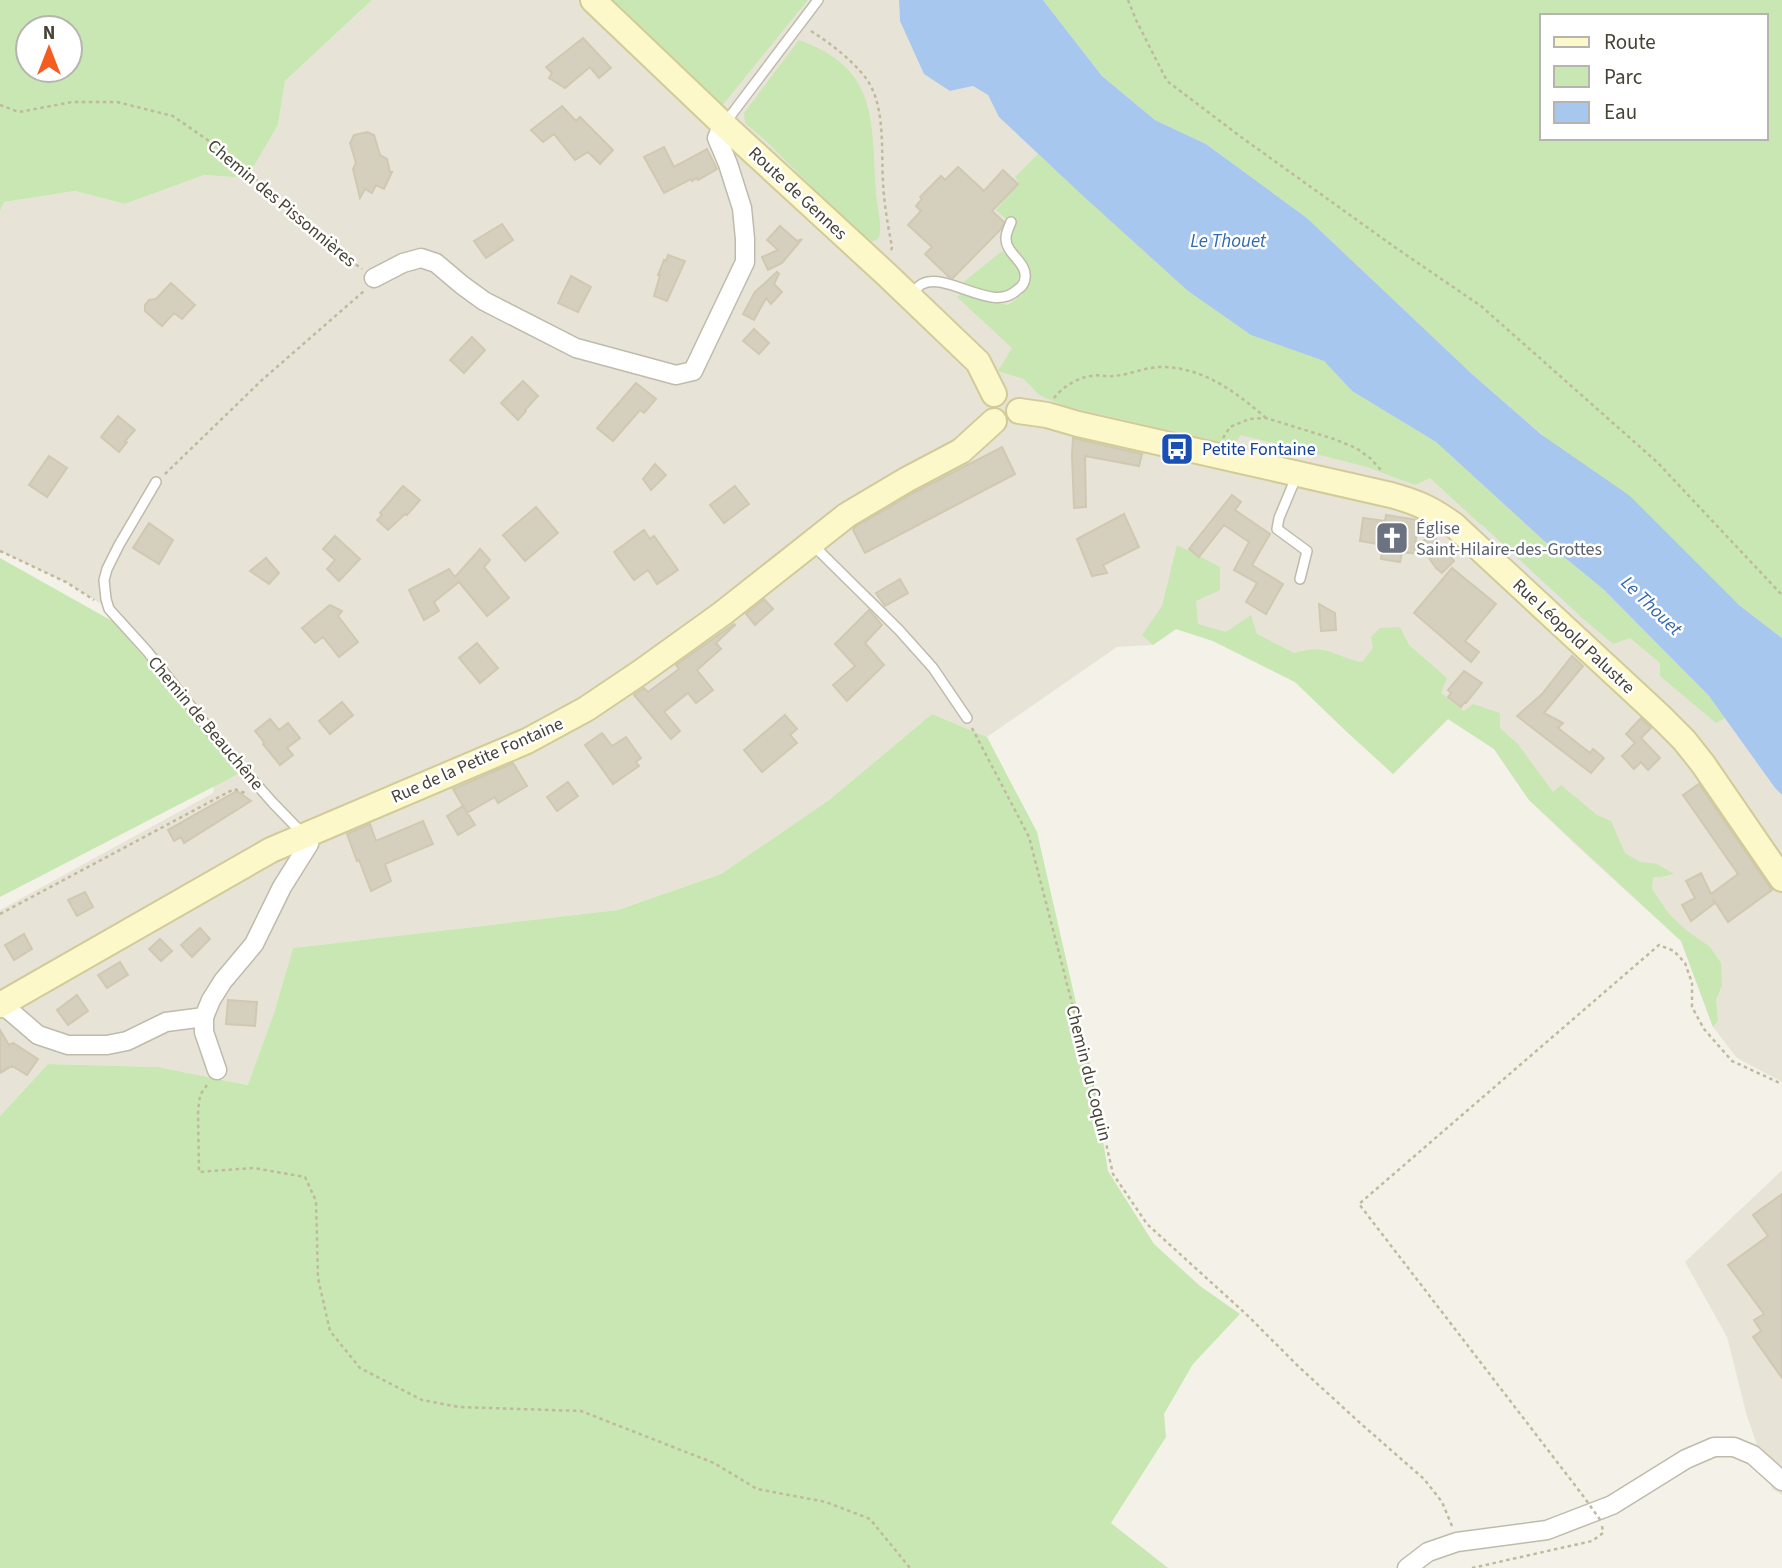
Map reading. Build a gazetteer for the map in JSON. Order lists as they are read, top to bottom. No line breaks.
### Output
{"streets":{"main road":["Route de Gennes","Rue Léopold Palustre","Rue de la Petite Fontaine"],"street":["Chemin des Pissonnières"],"lane":["Chemin de Beauchêne"],"path":["Chemin du Coquin"]},"crossings":[["Route de Gennes","Chemin des Pissonnières"],["Route de Gennes","Rue Léopold Palustre"],["Route de Gennes","Rue de la Petite Fontaine"],["Rue Léopold Palustre","Rue de la Petite Fontaine"],["Chemin de Beauchêne","Rue de la Petite Fontaine"]],"water":["Le Thouet"],"places":{"bus stop":["Petite Fontaine"],"church":["Église Saint-Hilaire-des-Grottes"]},"legend":["Route","Parc","Eau"],"north":"top"}
